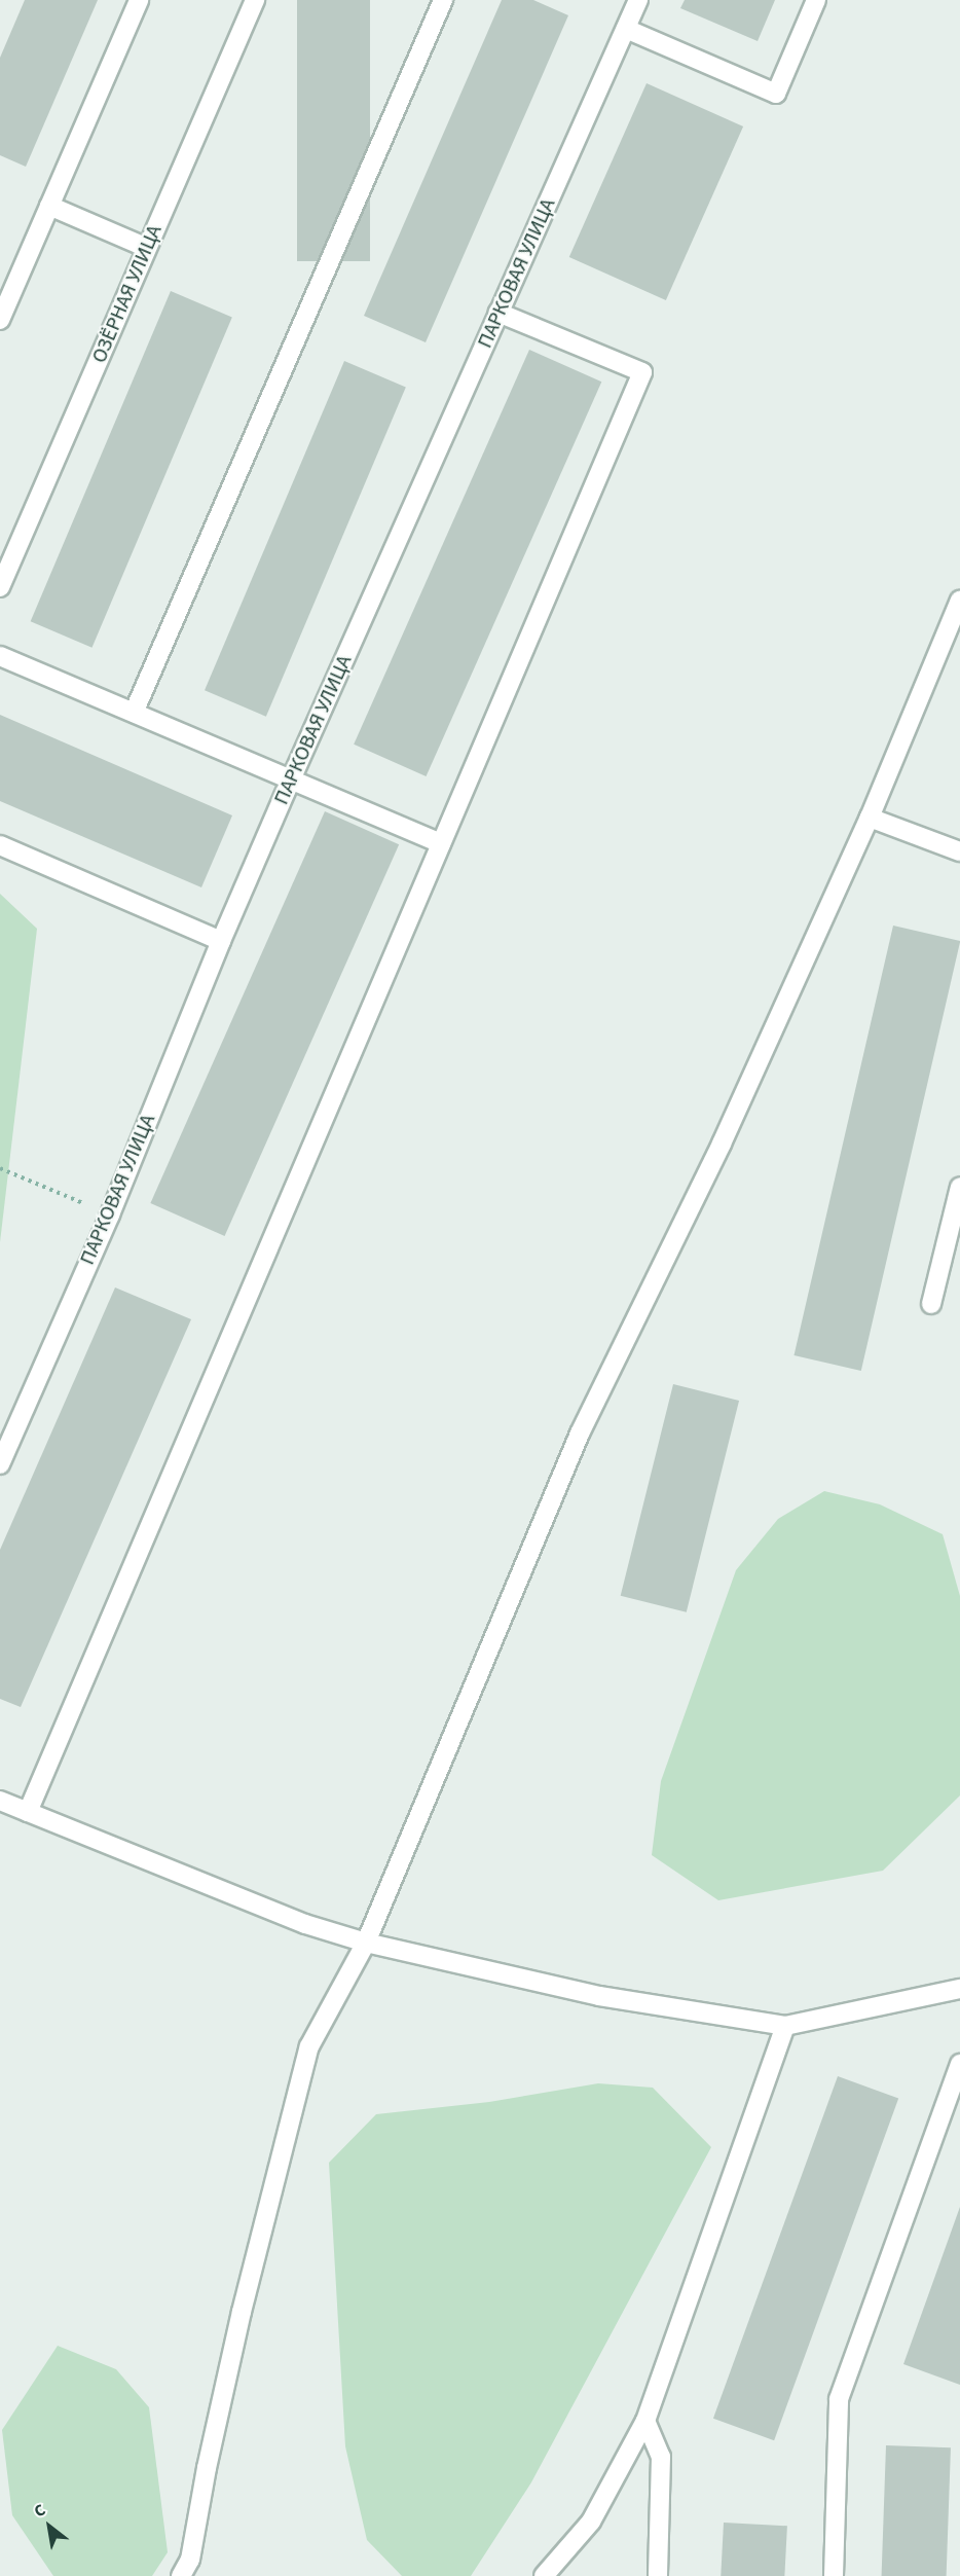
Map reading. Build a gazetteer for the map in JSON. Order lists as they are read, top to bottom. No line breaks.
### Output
{"streets":{"street":["ПАРКОВАЯ УЛИЦА","ОЗЁРНАЯ УЛИЦА"]},"north":"top left"}
